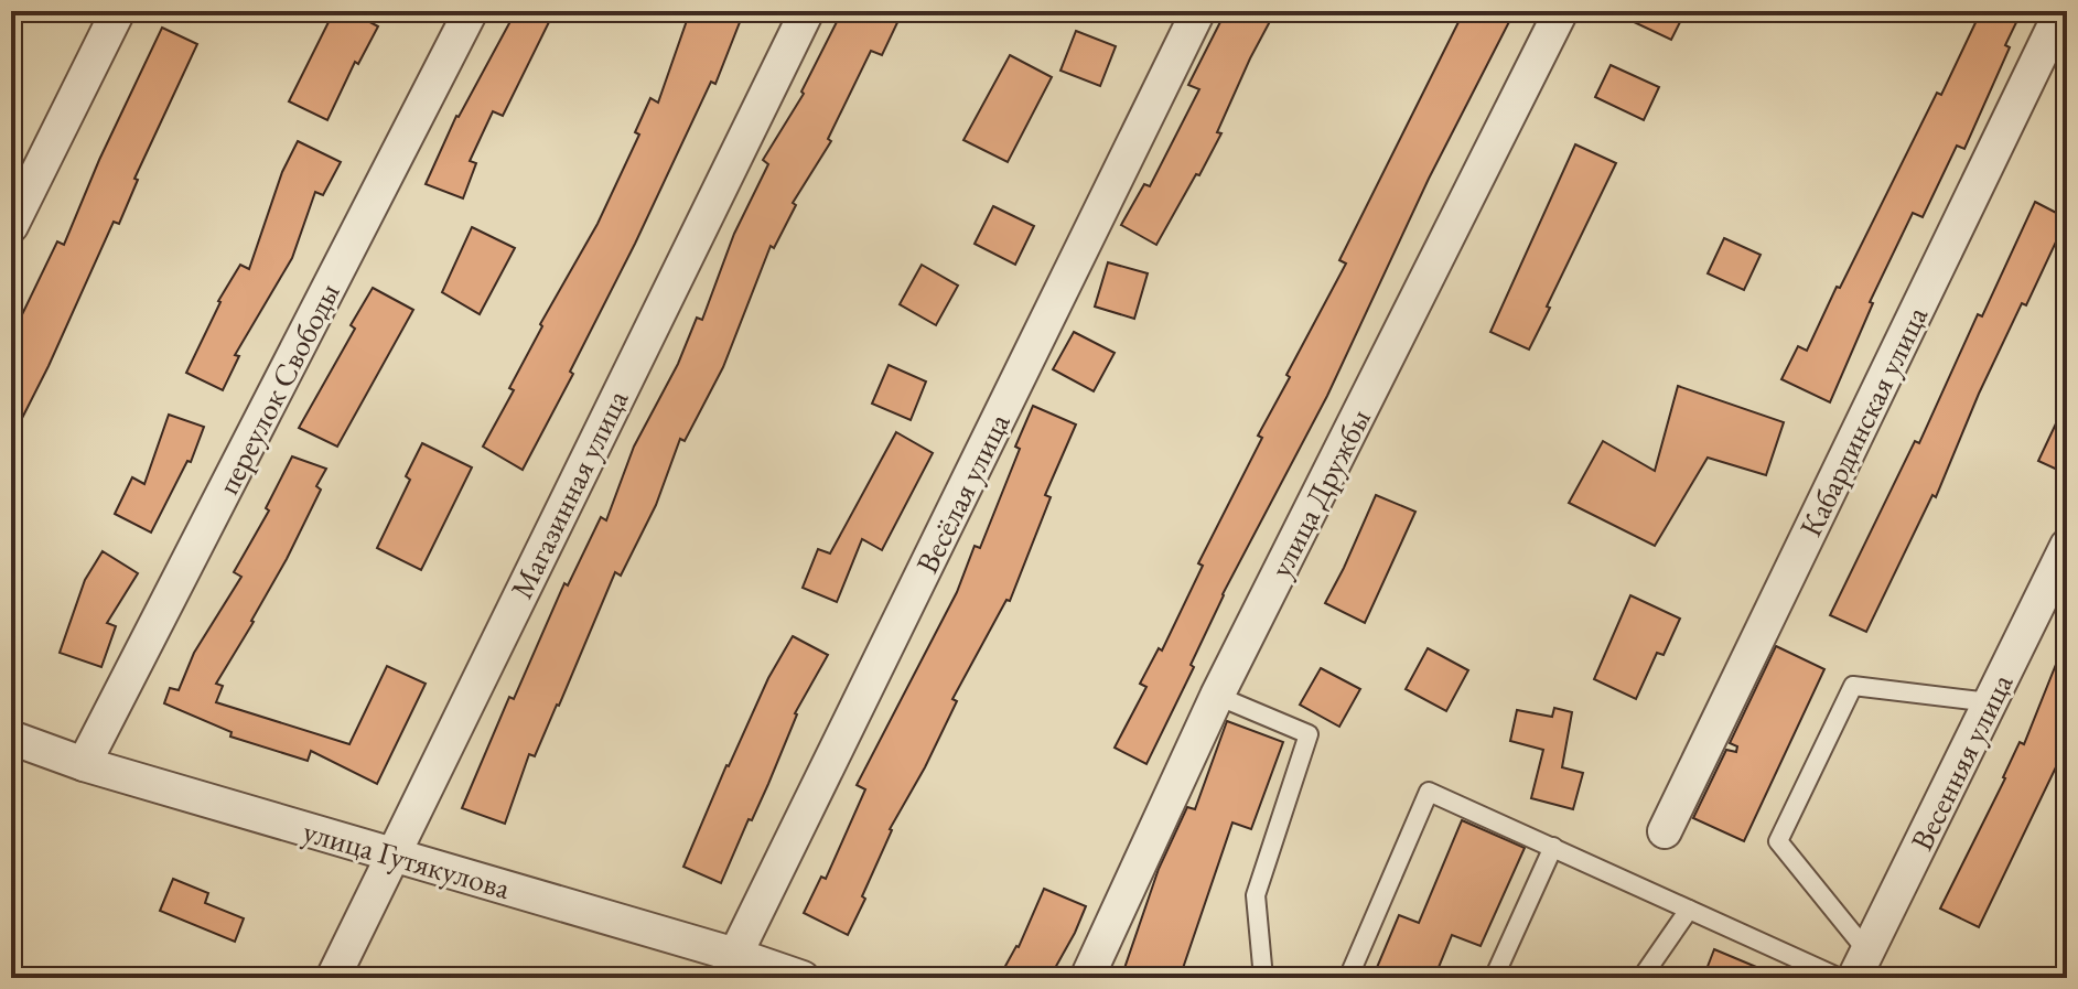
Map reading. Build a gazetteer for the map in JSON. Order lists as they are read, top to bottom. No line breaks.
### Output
{"streets":{"street":["переулок Свободы","Кабардинская улица","Весёлая улица","улица Дружбы","Магазинная улица","Весенняя улица","улица Гутякулова"]},"crossings":[["переулок Свободы","улица Гутякулова"],["Весёлая улица","улица Гутякулова"],["Магазинная улица","улица Гутякулова"]]}
